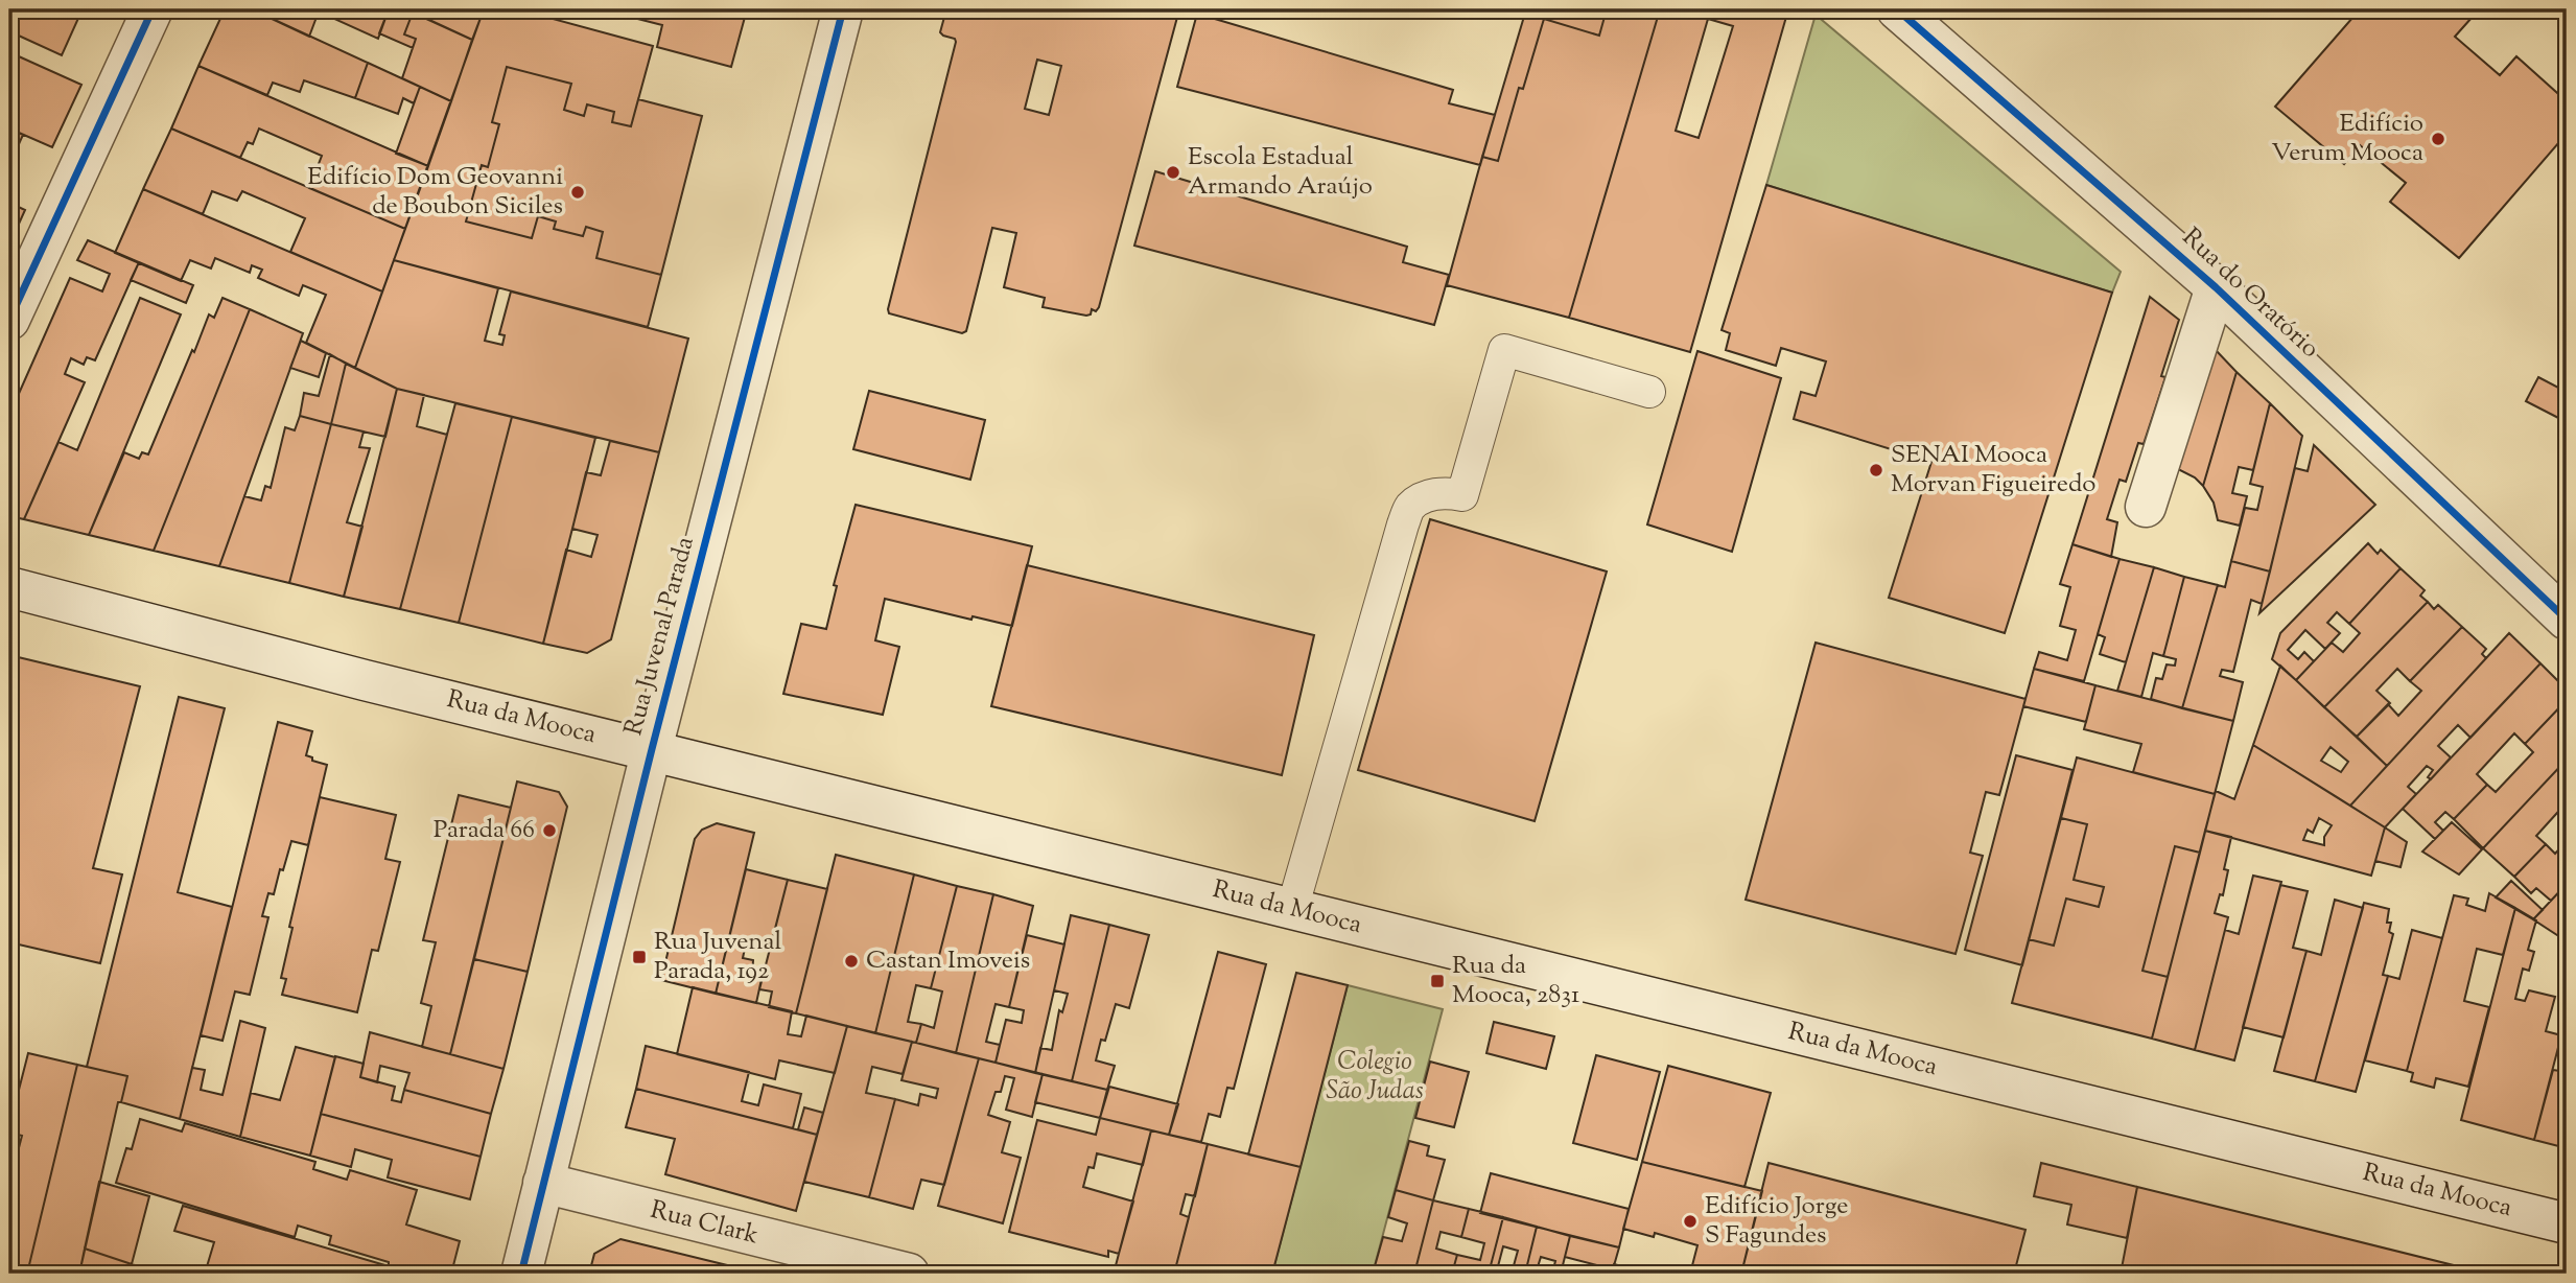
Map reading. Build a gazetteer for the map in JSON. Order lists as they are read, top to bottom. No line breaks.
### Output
{"streets":{"street":["Rua do Oratório","Rua Juvenal Parada","Rua da Mooca","Rua Clark"]},"crossings":[["Rua Juvenal Parada","Rua da Mooca"],["Rua Juvenal Parada","Rua Clark"]],"parks":["Colegio São Judas"],"places":{"other":["Edifício Verum Mooca","Escola Estadual Armando Araújo","Edifício Dom Geovanni de Boubon Siciles","SENAI Mooca Morvan Figueiredo","Parada 66","Castan Imoveis","Edifício Jorge S Fagundes"],"transit":["Rua Juvenal Parada, 192","Rua da Mooca, 2831"]}}
